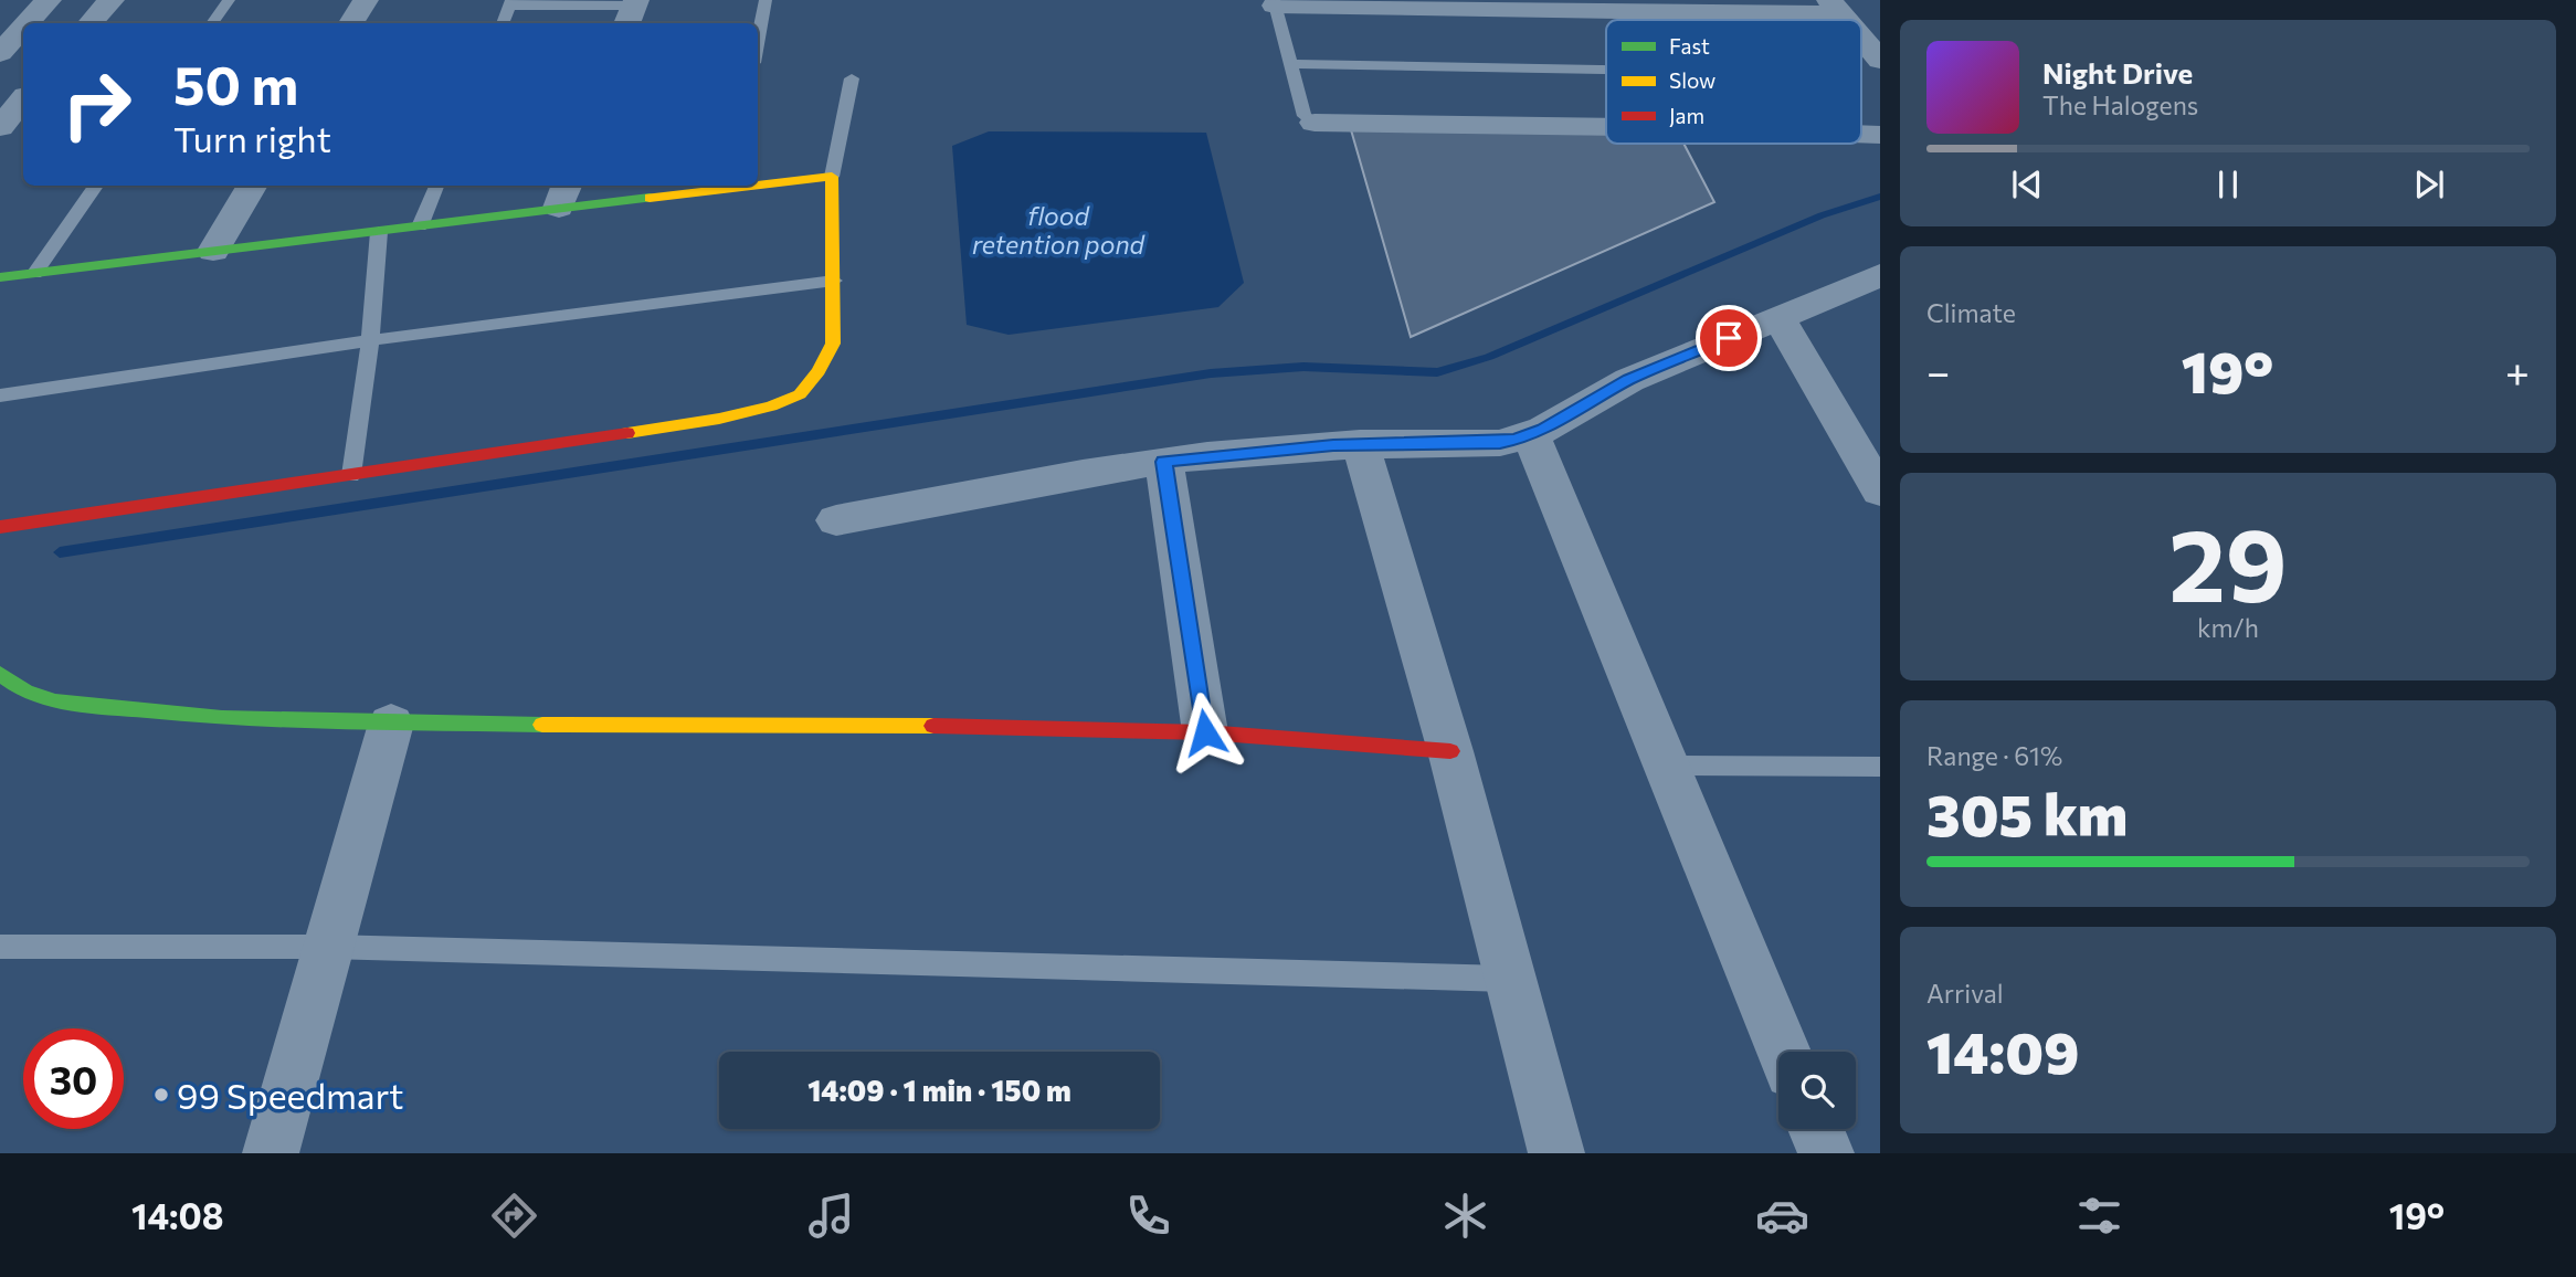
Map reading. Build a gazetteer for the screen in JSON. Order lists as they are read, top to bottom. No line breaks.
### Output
{"water":["flood retention pond"],"places":["99 Speedmart"],"legend":["Fast","Slow","Jam"],"page":{"turn":["50 m","Turn right"],"song":["Night Drive","The Halogens"],"tile":["Climate",["29","km/h"],["Range · 61%","305 km"],["Arrival","14:09"]],"heat":["−","19°","+"],"limit":"30","trip":"14:09 · 1 min · 150 m","tabs":["14:08","19°"]}}
